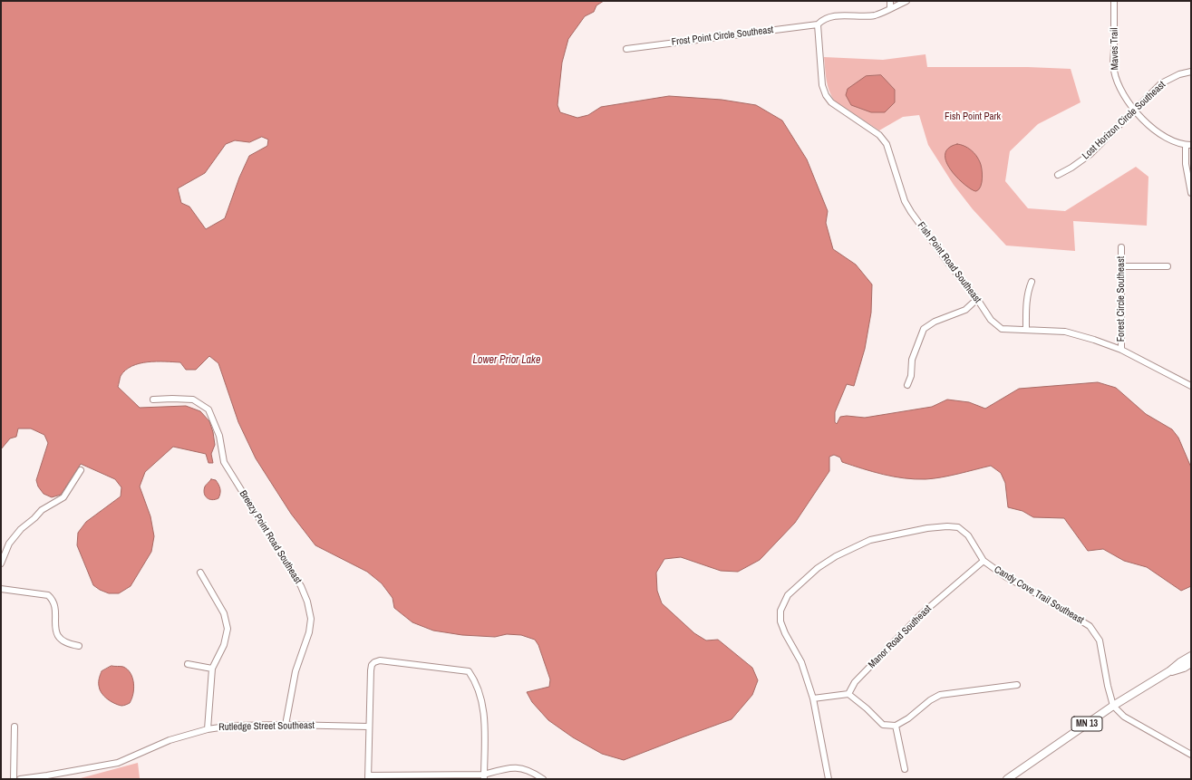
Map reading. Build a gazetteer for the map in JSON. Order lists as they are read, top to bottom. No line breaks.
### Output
{"streets":{"main road":["MN 13"],"street":["Frost Point Circle Southeast","Maves Trail","Lost Horizon Circle Southeast","Fish Point Road Southeast","Forest Circle Southeast","Breezy Point Road Southeast","Candy Cove Trail Southeast","Manor Road Southeast","Rutledge Street Southeast"]},"crossings":[["Frost Point Circle Southeast","Fish Point Road Southeast"],["Maves Trail","Lost Horizon Circle Southeast"],["Fish Point Road Southeast","Forest Circle Southeast"],["Breezy Point Road Southeast","Rutledge Street Southeast"],["Candy Cove Trail Southeast","Manor Road Southeast"],["Candy Cove Trail Southeast","MN 13"]],"water":["Lower Prior Lake"],"parks":["Fish Point Park"]}
